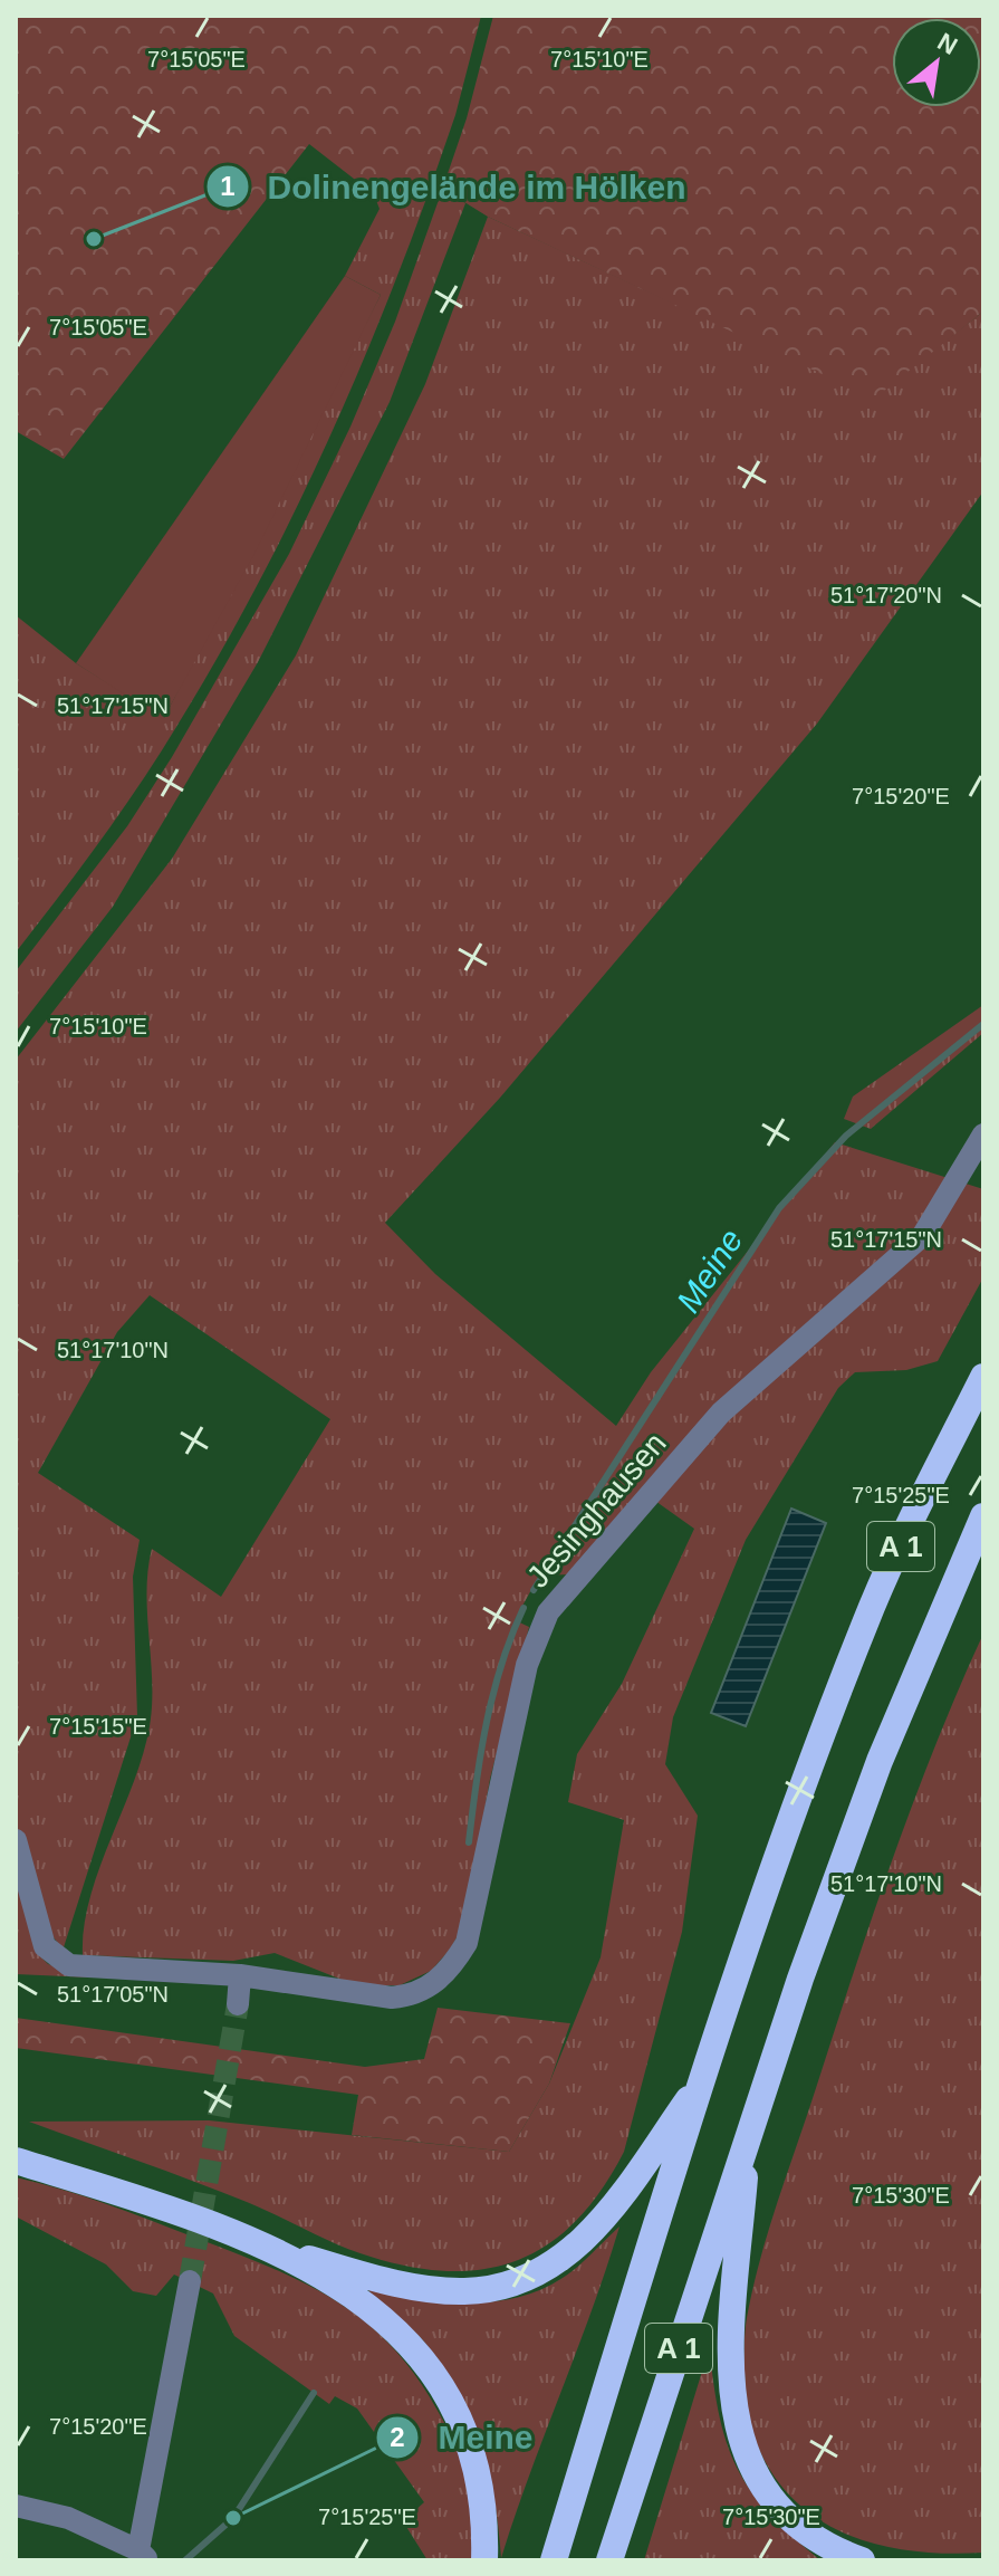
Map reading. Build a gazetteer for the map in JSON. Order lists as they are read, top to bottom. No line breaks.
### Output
{"streets":{"highway":["A 1"],"street":["Jesinghausen"]},"water":["Meine"],"places":["Dolinengelände im Hölken","Meine"],"north":"top right","coordinates":["7°15'10\"E","7°15'05\"E","51°17'20\"N","51°17'15\"N","7°15'20\"E","51°17'10\"N","7°15'25\"E","7°15'15\"E","51°17'05\"N","7°15'30\"E"]}
